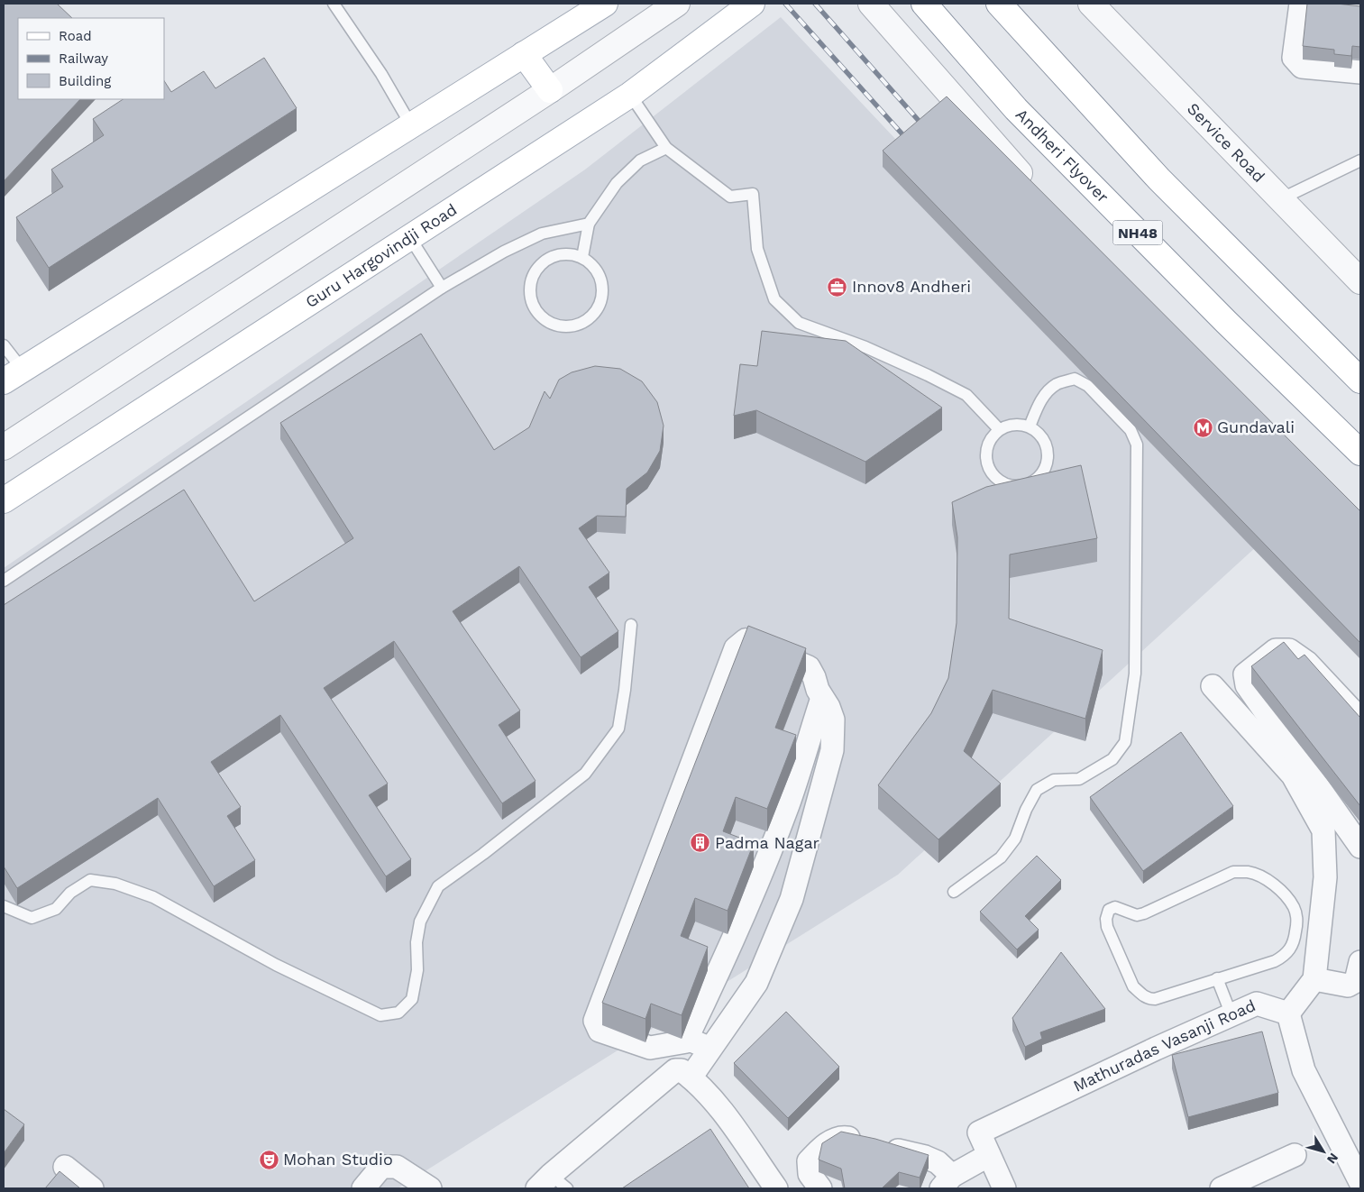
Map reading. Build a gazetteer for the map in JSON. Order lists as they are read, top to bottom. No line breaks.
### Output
{"streets":{"main road":["Andheri Flyover","NH48","Guru Hargovindji Road"],"street":["Service Road","Mathuradas Vasanji Road"]},"places":{"office":["Innov8 Andheri"],"metro station":["Gundavali"],"building":["Padma Nagar"],"theatre":["Mohan Studio"]},"legend":["Road","Railway","Building"],"north":"bottom right"}
